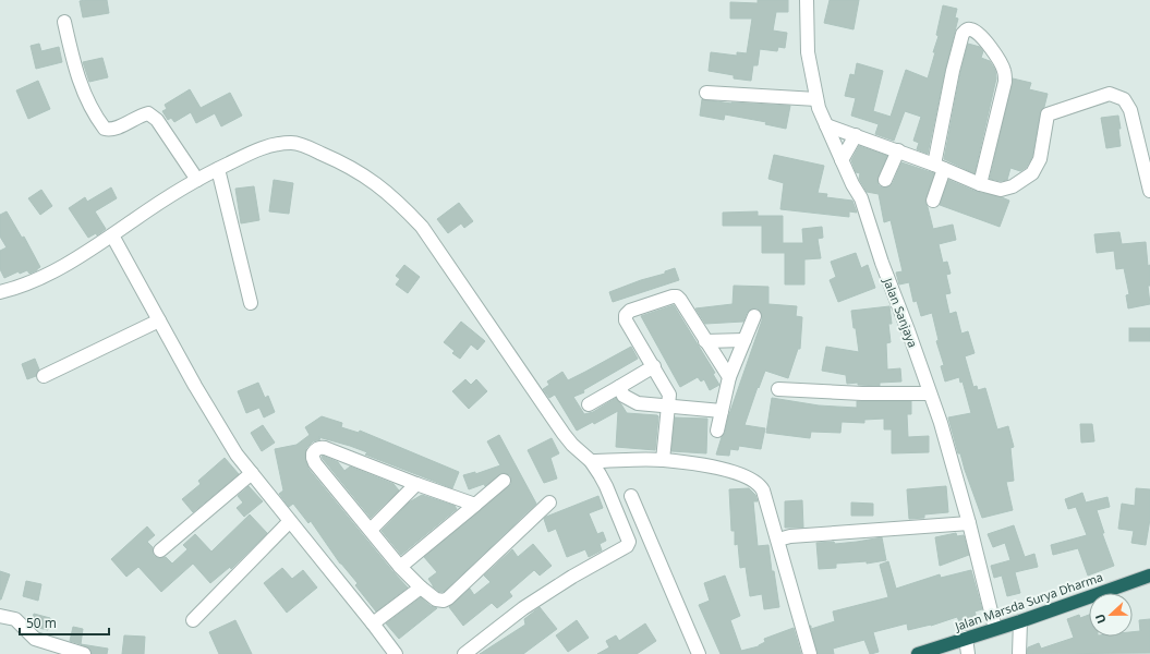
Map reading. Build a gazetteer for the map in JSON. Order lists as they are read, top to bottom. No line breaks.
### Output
{"streets":{"highway":["Jalan Marsda Surya Dharma"],"street":["Jalan Sanjaya"]},"crossings":[["Jalan Sanjaya","Jalan Marsda Surya Dharma"]],"scale_bar":"50 m","north":"left"}
